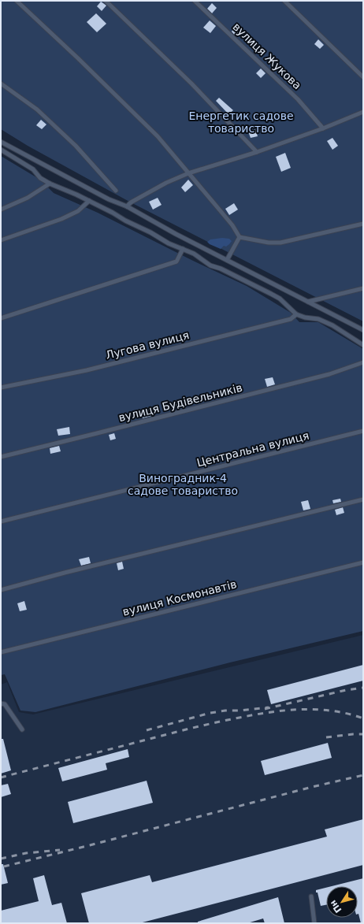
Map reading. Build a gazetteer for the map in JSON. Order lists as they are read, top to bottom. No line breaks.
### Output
{"streets":{"lane":["вулиця Жукова","Лугова вулиця","вулиця Будівельників","Центральна вулиця","вулиця Космонавтів"]},"parks":["Енергетик садове товариство","Виноградник-4 садове товариство"],"north":"bottom left"}
